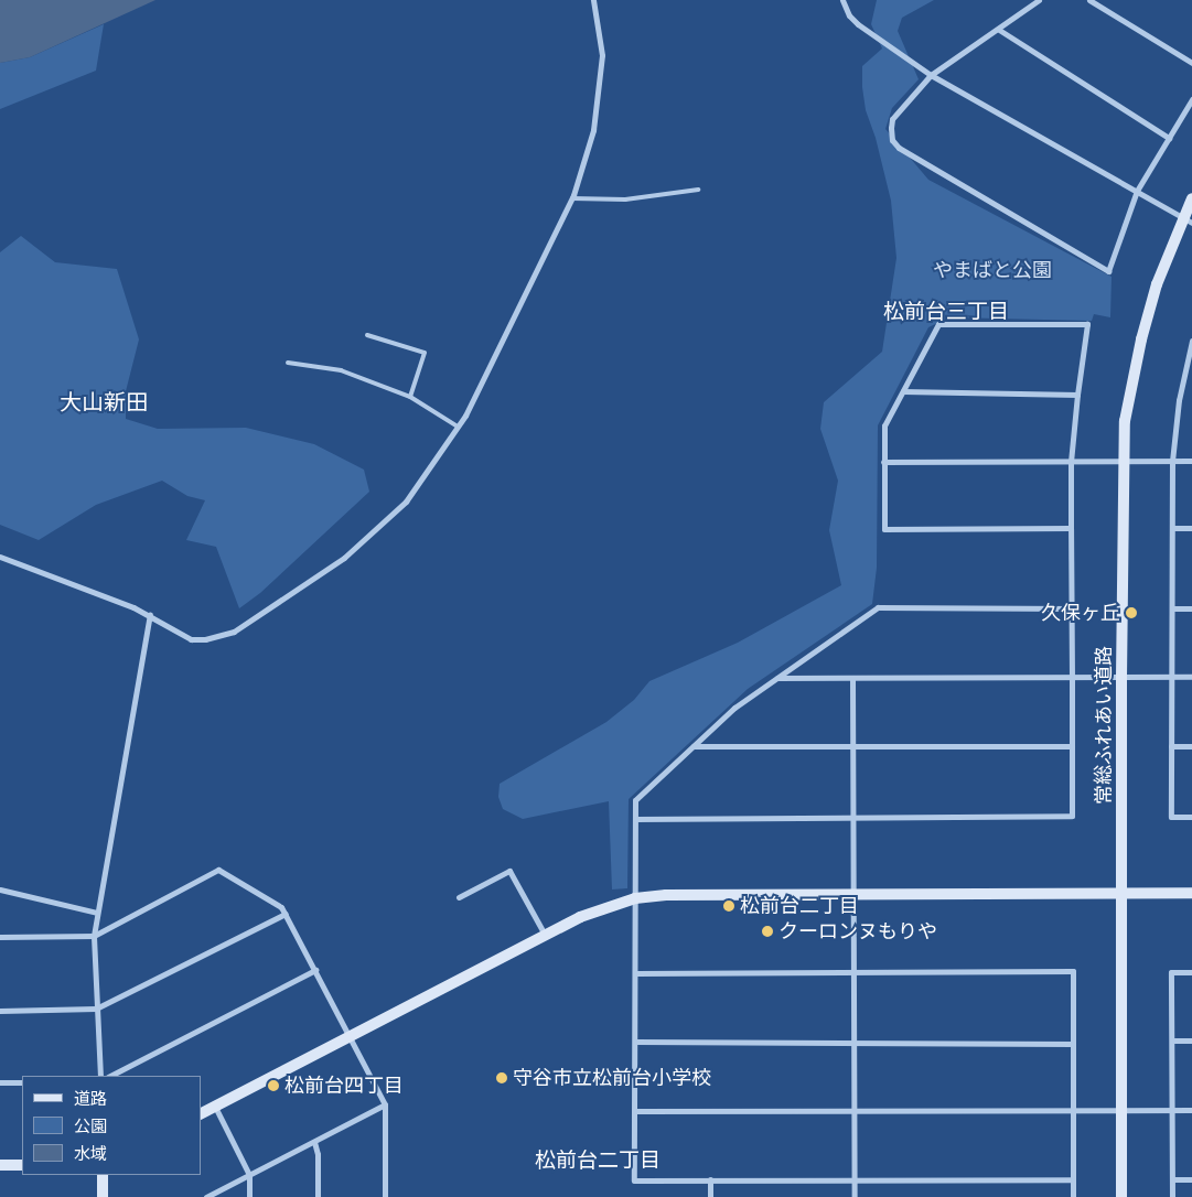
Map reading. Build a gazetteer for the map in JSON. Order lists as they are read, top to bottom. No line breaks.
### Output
{"streets":{"street":["常総ふれあい道路"]},"districts":["松前台三丁目","大山新田","松前台二丁目"],"parks":["やまばと公園"],"places":["久保ヶ丘","松前台二丁目","クーロンヌもりや","守谷市立松前台小学校","松前台四丁目"],"legend":["道路","公園","水域"]}
